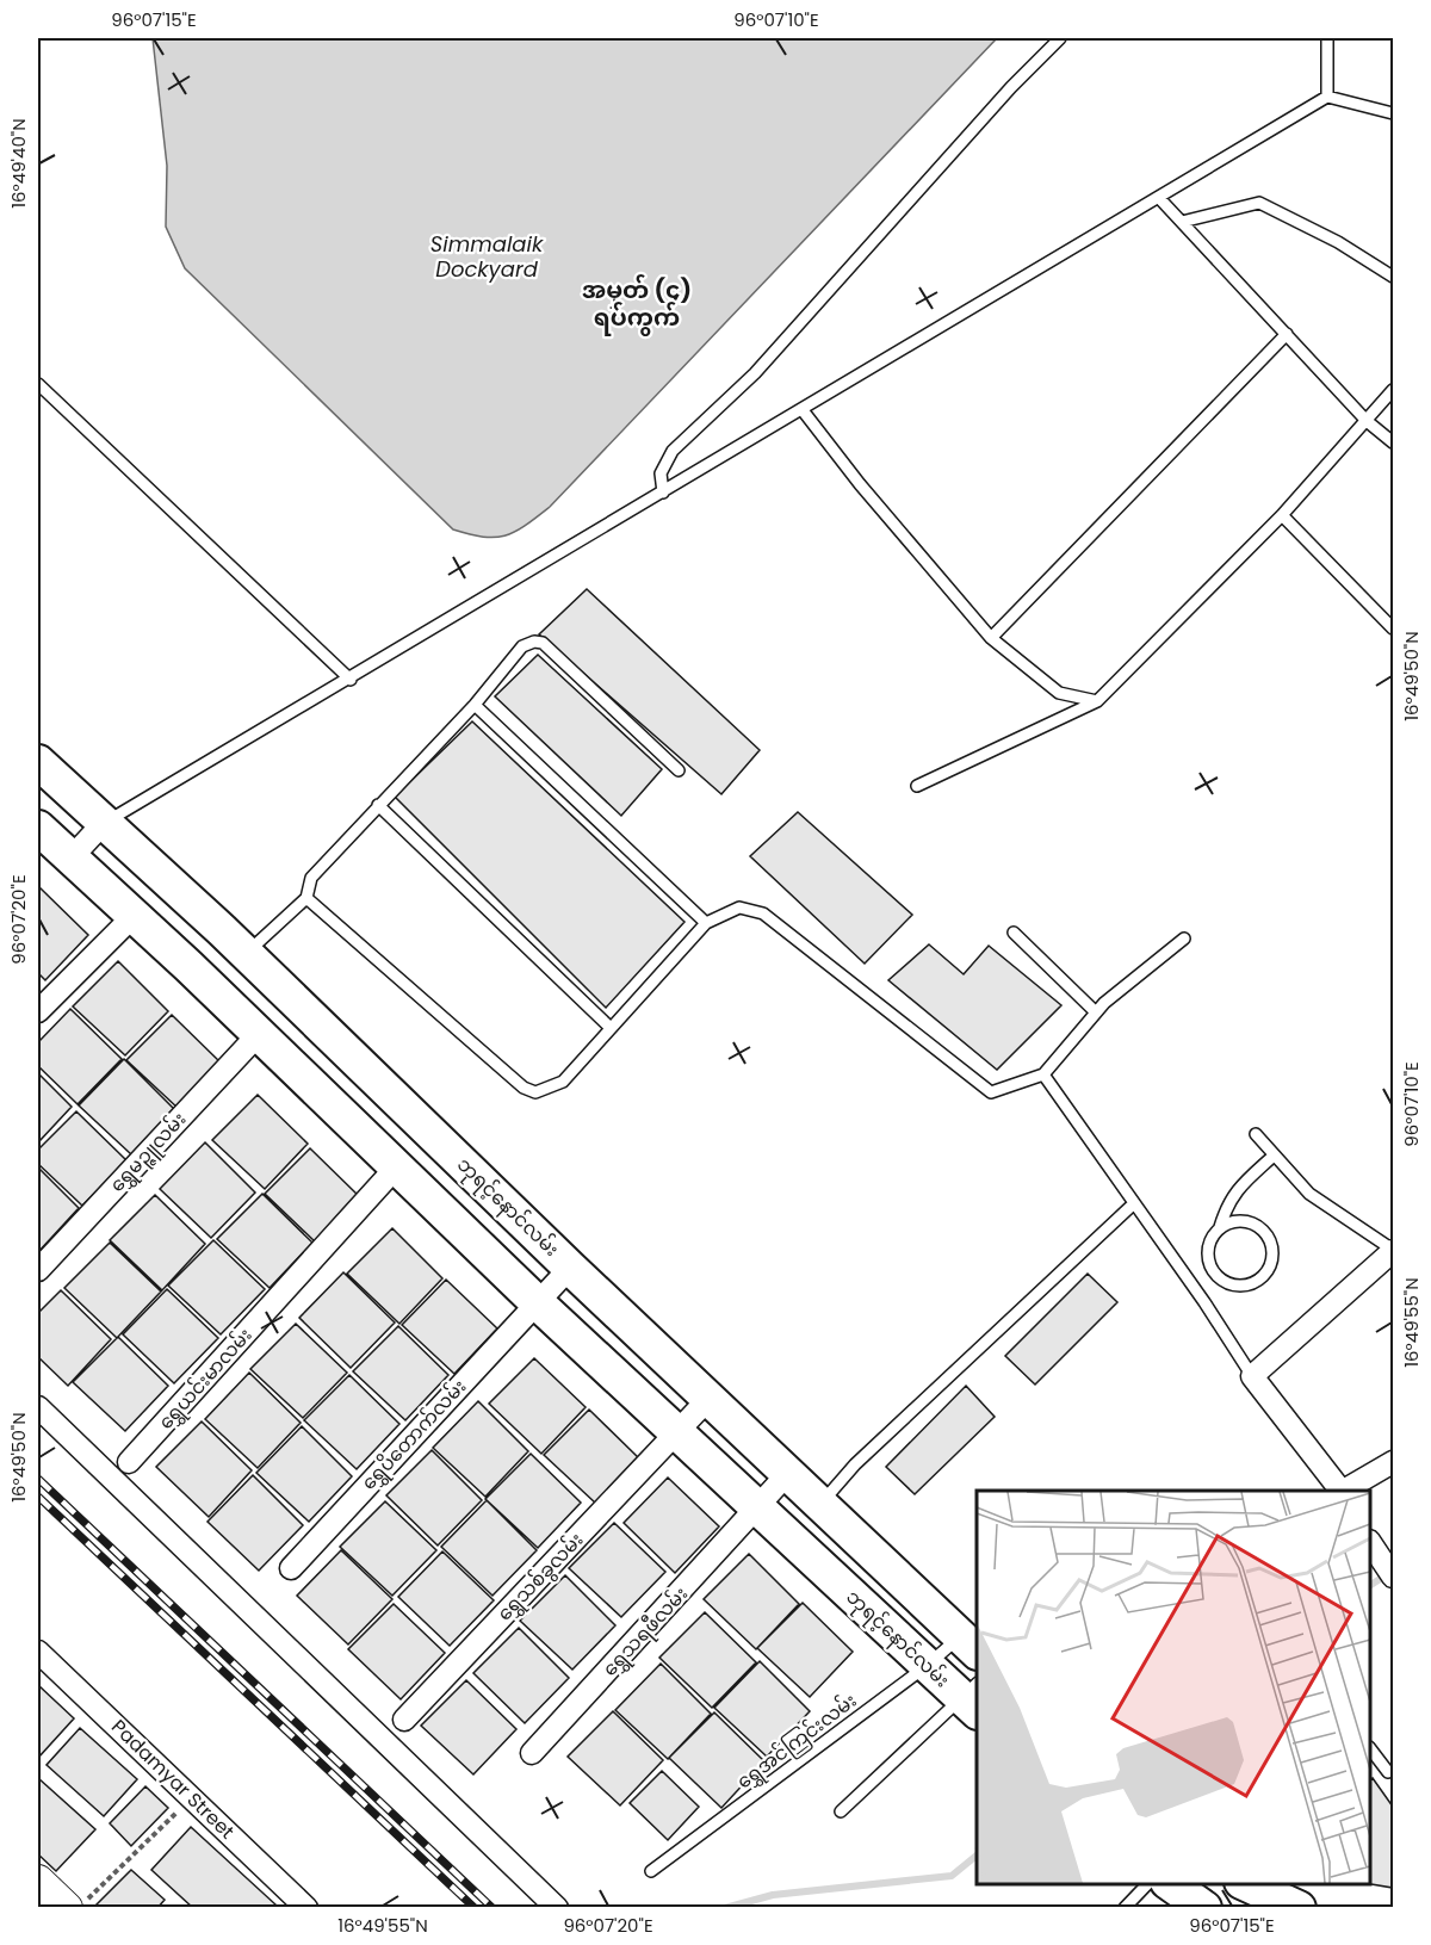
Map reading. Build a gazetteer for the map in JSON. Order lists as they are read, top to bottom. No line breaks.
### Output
{"streets":{"main road":["ဘုရင့်နောင်လမ်း"],"street":["ရွှေမဉ္ဇူလမ်း","ရွှေယင်းမာလမ်း","ရွှေပိတောက်လမ်း","ရွှေသစ်ခွလမ်း","ရွှေသရဖီလမ်း","Padamyar Street"],"lane":["ရွှေအင်ကြင်းလမ်း"]},"crossings":[["ရွှေမဉ္ဇူလမ်း","ဘုရင့်နောင်လမ်း"],["ဘုရင့်နောင်လမ်း","ရွှေယင်းမာလမ်း"],["ဘုရင့်နောင်လမ်း","ရွှေပိတောက်လမ်း"],["ဘုရင့်နောင်လမ်း","ရွှေသစ်ခွလမ်း"],["ဘုရင့်နောင်လမ်း","ရွှေသရဖီလမ်း"],["ဘုရင့်နောင်လမ်း","ရွှေအင်ကြင်းလမ်း"]],"districts":["အမှတ် (၄) ရပ်ကွက်"],"water":["Simmalaik Dockyard"],"coordinates":["96°07'15\"E","96°07'10\"E","16°49'40\"N","16°49'50\"N","96°07'20\"E","16°49'55\"N"]}
